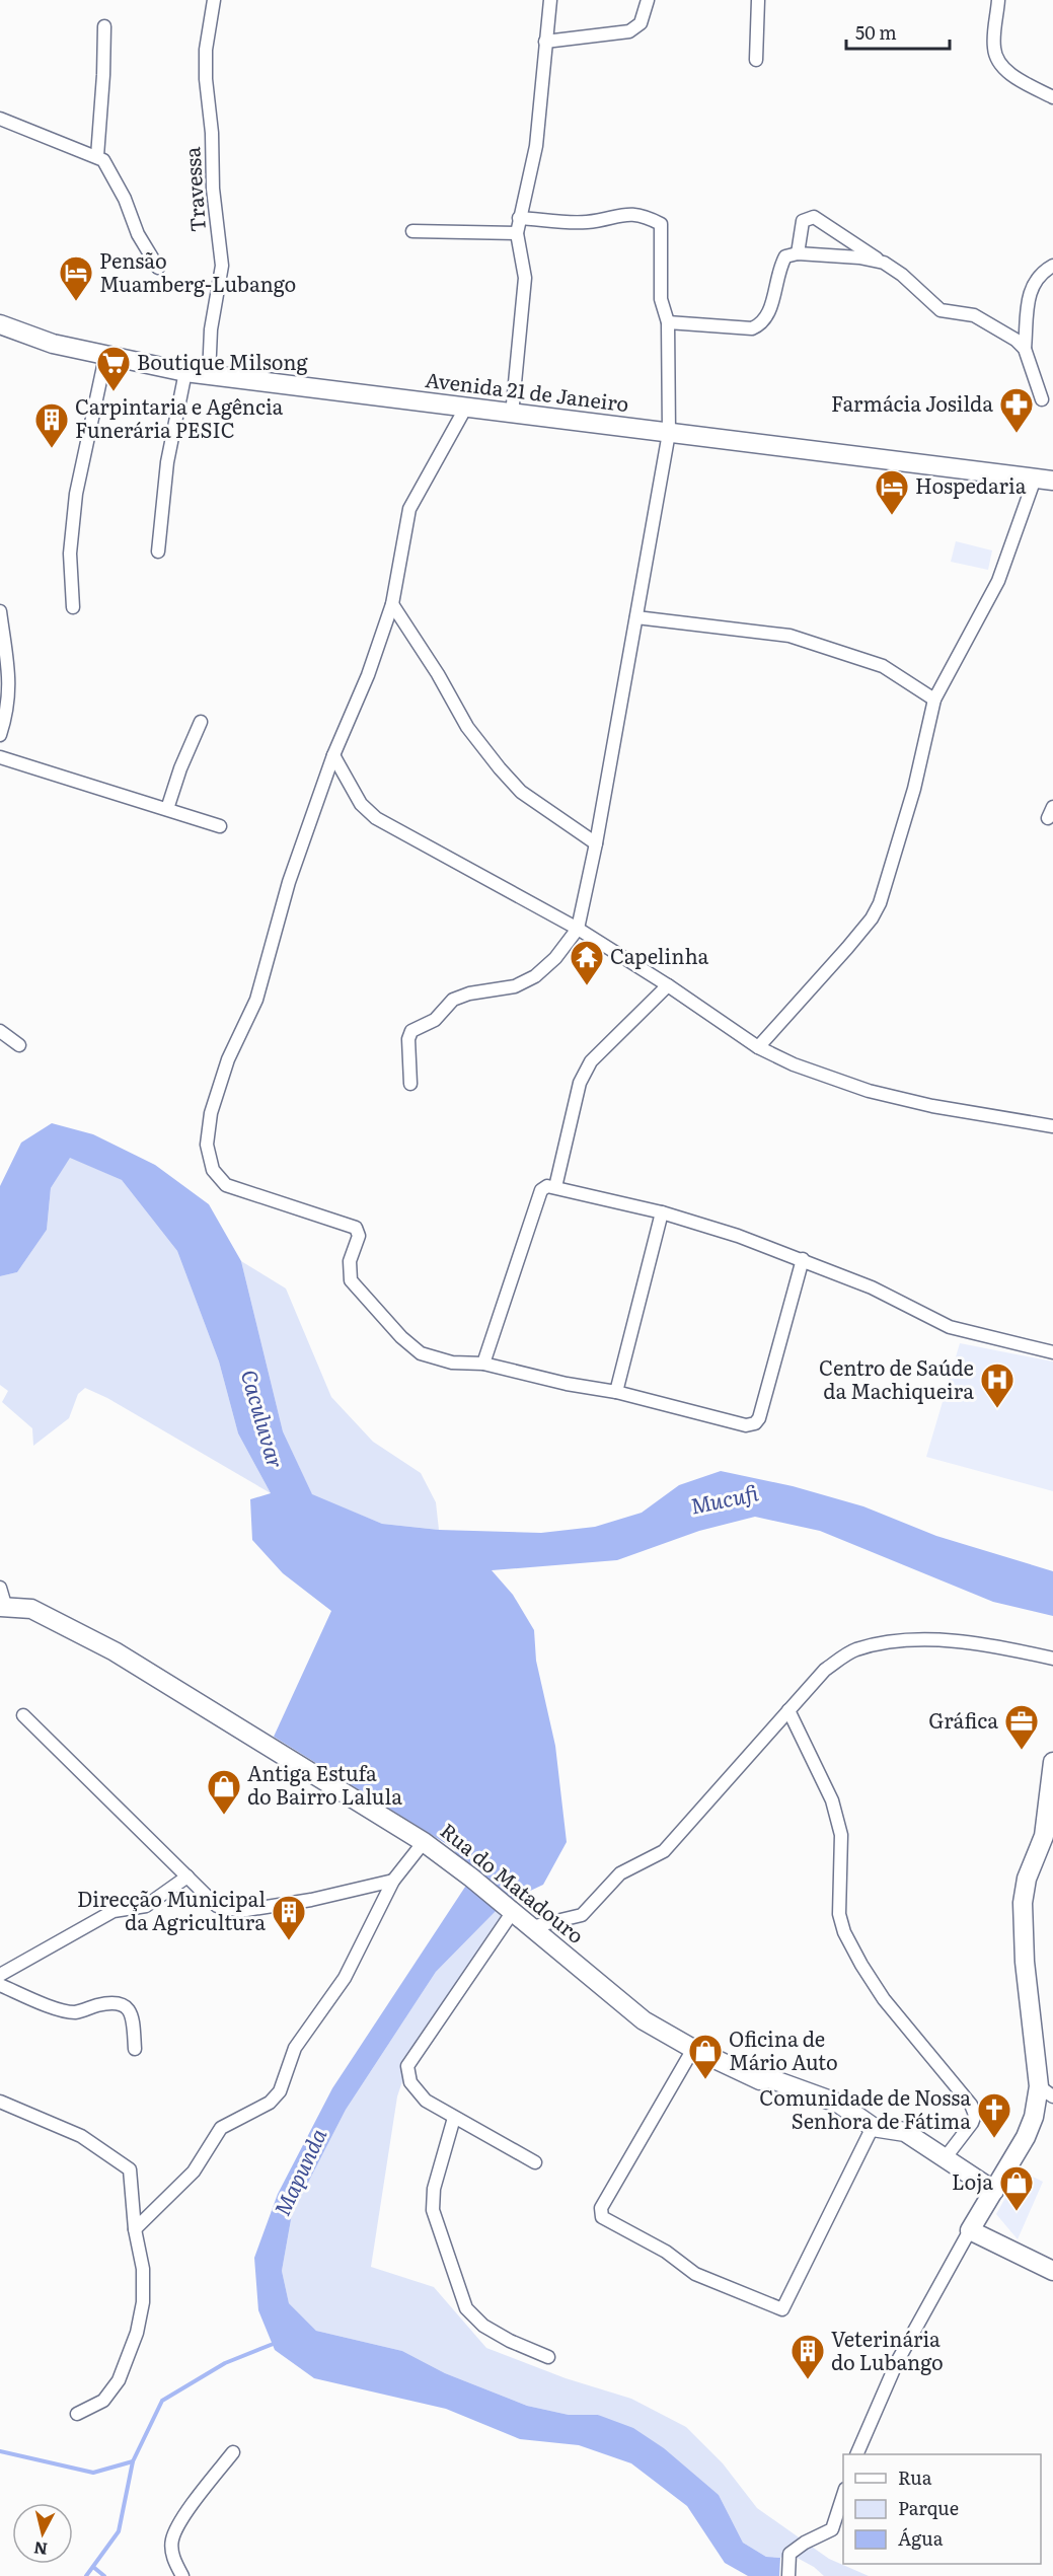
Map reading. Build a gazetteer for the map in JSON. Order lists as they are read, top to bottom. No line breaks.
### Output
{"streets":{"street":["Travessa","Avenida 21 de Janeiro","Rua do Matadouro"]},"crossings":[["Travessa","Avenida 21 de Janeiro"]],"water":["Caculuvar","Mucufi","Mapunda"],"places":{"hotel":["Pensão Muamberg-Lubango","Hospedaria"],"supermarket":["Boutique Milsong"],"pharmacy":["Farmácia Josilda"],"building":["Carpintaria e Agência Funerária PESIC","Direcção Municipal da Agricultura","Veterinária do Lubango"],"temple":["Capelinha"],"hospital":["Centro de Saúde da Machiqueira"],"office":["Gráfica"],"shop":["Antiga Estufa do Bairro Lalula","Oficina de Mário Auto","Loja"],"church":["Comunidade de Nossa Senhora de Fátima"]},"legend":["Rua","Parque","Água"],"scale_bar":"50 m","north":"bottom"}
